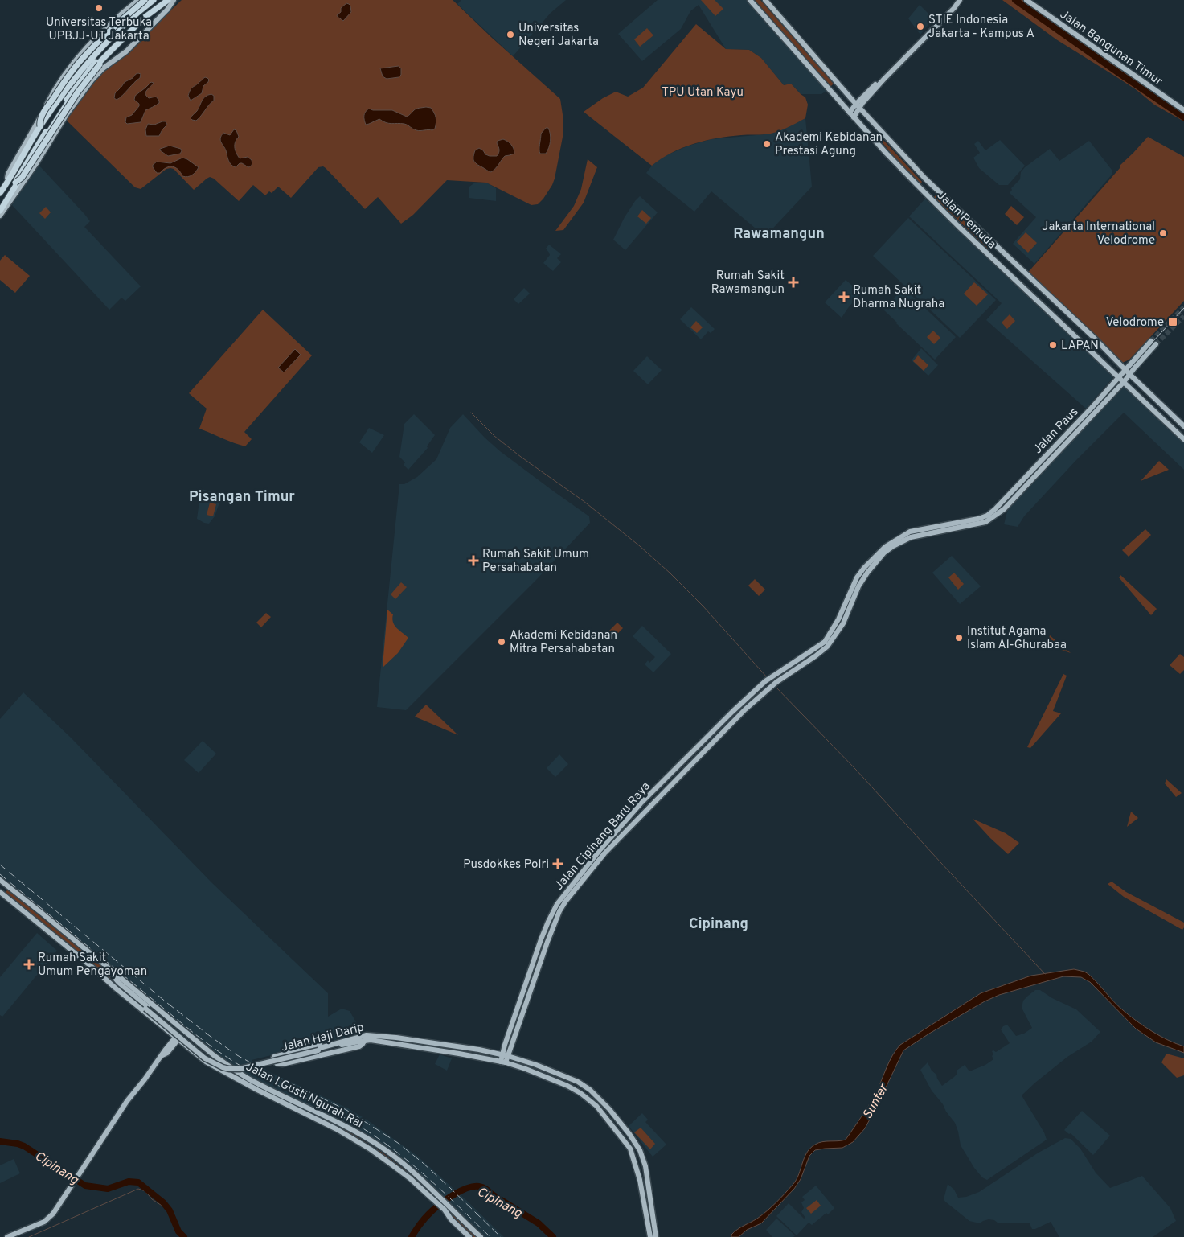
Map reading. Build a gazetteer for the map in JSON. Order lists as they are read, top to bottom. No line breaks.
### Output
{"streets":{"main road":["Jalan Bangunan Timur","Jalan Pemuda","Jalan Paus","Jalan Cipinang Baru Raya","Jalan Haji Darip","Jalan I Gusti Ngurah Rai"]},"crossings":[["Jalan Pemuda","Jalan Paus"],["Jalan Cipinang Baru Raya","Jalan Haji Darip"],["Jalan Haji Darip","Jalan I Gusti Ngurah Rai"]],"districts":["Rawamangun","Pisangan Timur","Cipinang"],"water":["Sunter","Cipinang"],"parks":["TPU Utan Kayu"],"places":{"other":["Universitas Terbuka UPBJJ-UT Jakarta","STIE Indonesia Jakarta - Kampus A","Universitas Negeri Jakarta","Akademi Kebidanan Prestasi Agung","Jakarta International Velodrome","LAPAN","Institut Agama Islam Al-Ghurabaa","Akademi Kebidanan Mitra Persahabatan"],"health":["Rumah Sakit Rawamangun","Rumah Sakit Dharma Nugraha","Rumah Sakit Umum Persahabatan","Pusdokkes Polri","Rumah Sakit Umum Pengayoman"],"transit":["Velodrome"]}}
